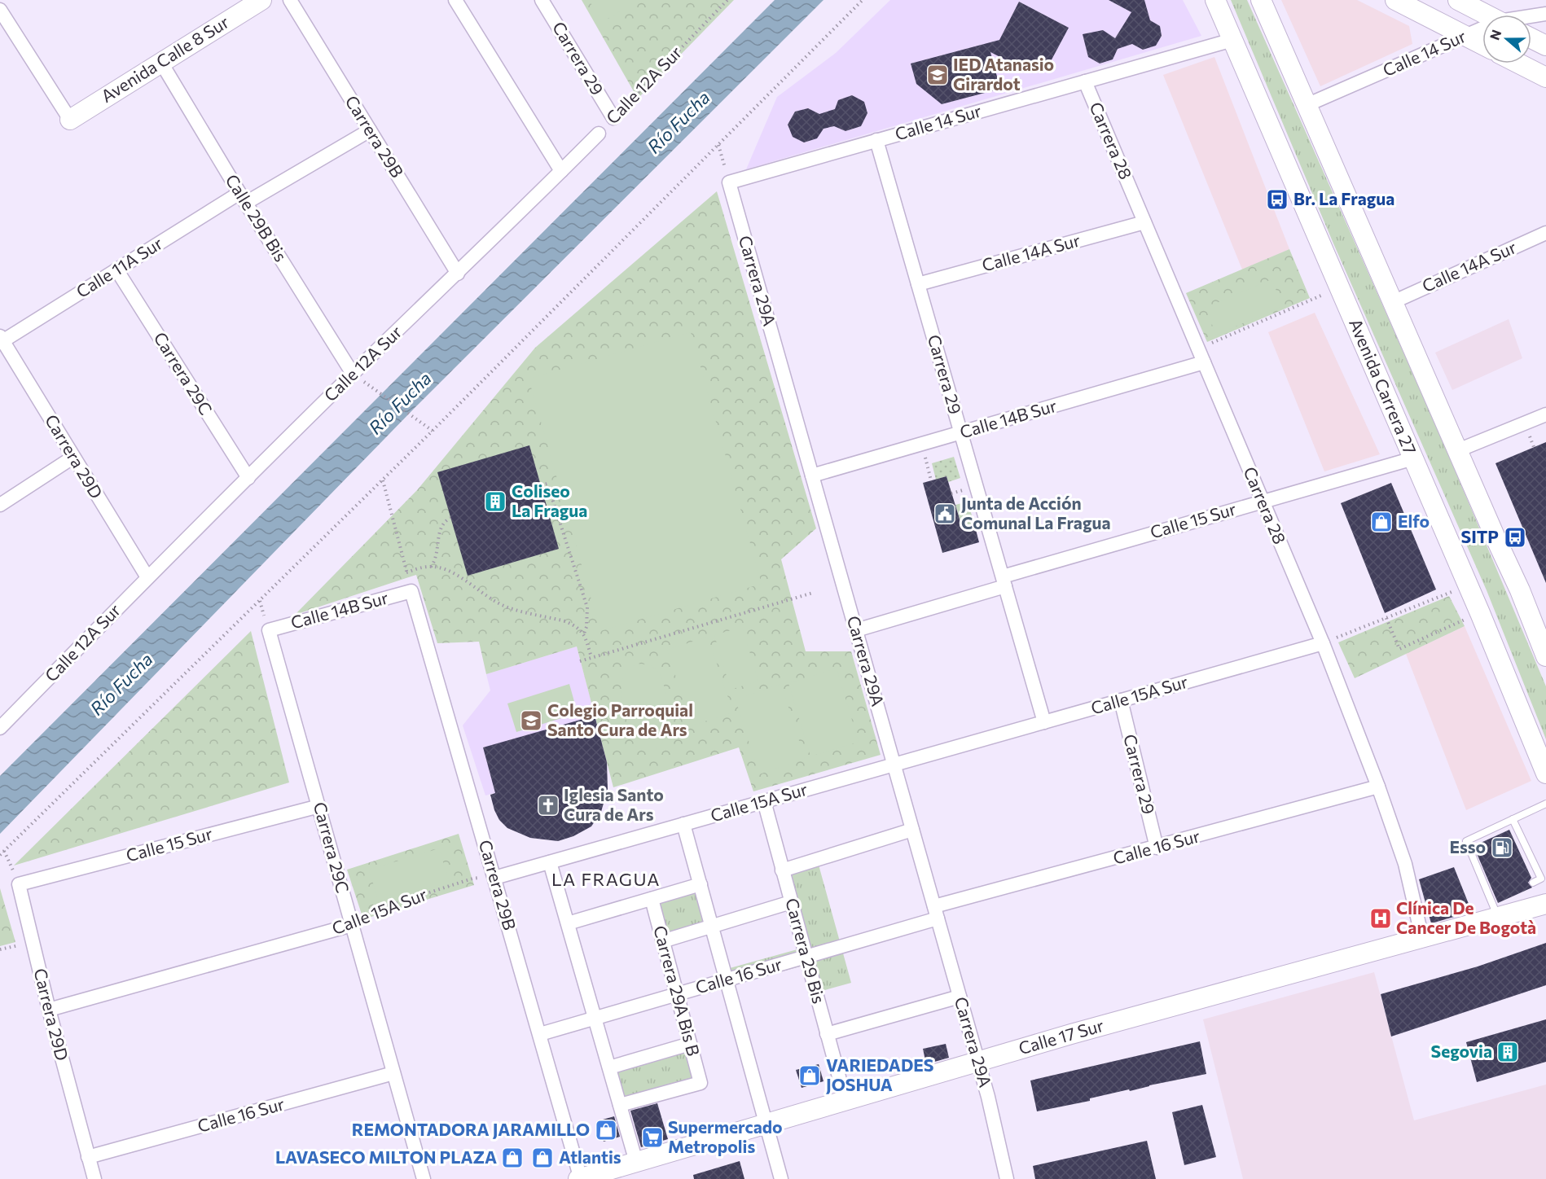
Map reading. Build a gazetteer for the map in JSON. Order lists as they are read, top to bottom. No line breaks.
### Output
{"streets":{"main road":["Avenida Calle 8 Sur","Avenida Carrera 27","Calle 17 Sur"],"street":["Calle 14 Sur","Carrera 29","Calle 12A Sur","Carrera 29B","Carrera 28","Calle 29B Bis","Calle 14A Sur","Calle 11A Sur","Carrera 29A","Carrera 29C","Calle 14B Sur","Carrera 29D","Calle 15 Sur","Calle 15A Sur","Calle 16 Sur","Carrera 29 Bis","Carrera 29A Bis B"]},"crossings":[["Calle 14 Sur","Carrera 29"],["Calle 14 Sur","Carrera 28"],["Calle 14 Sur","Carrera 29A"],["Calle 14 Sur","Avenida Carrera 27"],["Carrera 29","Calle 12A Sur"],["Carrera 29","Calle 14A Sur"],["Carrera 29","Calle 14B Sur"],["Carrera 29","Calle 15 Sur"],["Carrera 29","Calle 15A Sur"],["Carrera 29","Calle 16 Sur"],["Avenida Calle 8 Sur","Calle 29B Bis"],["Calle 12A Sur","Carrera 29B"],["Calle 12A Sur","Calle 29B Bis"],["Calle 12A Sur","Carrera 29C"],["Calle 12A Sur","Carrera 29D"],["Carrera 29B","Calle 11A Sur"],["Carrera 29B","Calle 14B Sur"],["Carrera 29B","Calle 15A Sur"],["Carrera 29B","Calle 16 Sur"],["Carrera 29B","Calle 17 Sur"],["Carrera 28","Calle 14A Sur"],["Carrera 28","Calle 14B Sur"],["Carrera 28","Calle 15 Sur"],["Carrera 28","Calle 15A Sur"],["Carrera 28","Calle 16 Sur"],["Carrera 28","Calle 17 Sur"],["Calle 29B Bis","Calle 11A Sur"],["Calle 11A Sur","Carrera 29C"],["Calle 11A Sur","Carrera 29D"],["Carrera 29A","Calle 14B Sur"],["Carrera 29A","Calle 15 Sur"],["Carrera 29A","Calle 15A Sur"],["Carrera 29A","Calle 16 Sur"],["Carrera 29A","Calle 17 Sur"],["Carrera 29C","Calle 14B Sur"],["Carrera 29C","Calle 15 Sur"],["Carrera 29C","Calle 15A Sur"],["Carrera 29C","Calle 16 Sur"],["Avenida Carrera 27","Calle 15 Sur"],["Carrera 29D","Calle 15 Sur"],["Carrera 29D","Calle 15A Sur"],["Carrera 29D","Calle 16 Sur"],["Calle 15A Sur","Carrera 29 Bis"],["Calle 16 Sur","Carrera 29 Bis"],["Calle 16 Sur","Carrera 29A Bis B"],["Carrera 29 Bis","Calle 17 Sur"]],"districts":["LA FRAGUA"],"water":["Río Fucha"],"places":{"school or university":["IED Atanasio Girardot","Colegio Parroquial Santo Cura de Ars"],"bus stop":["Br. La Fragua","SITP"],"building":["Coliseo La Fragua","Segovia"],"public building":["Junta de Acción Comunal La Fragua"],"shop":["Elfo","VARIEDADES JOSHUA","REMONTADORA JARAMILLO","LAVASECO MILTON PLAZA","Atlantis"],"church":["Iglesia Santo Cura de Ars"],"fuel station":["Esso"],"hospital":["Clínica De Cancer De Bogotà"],"supermarket":["Supermercado Metropolis"]},"north":"left"}
